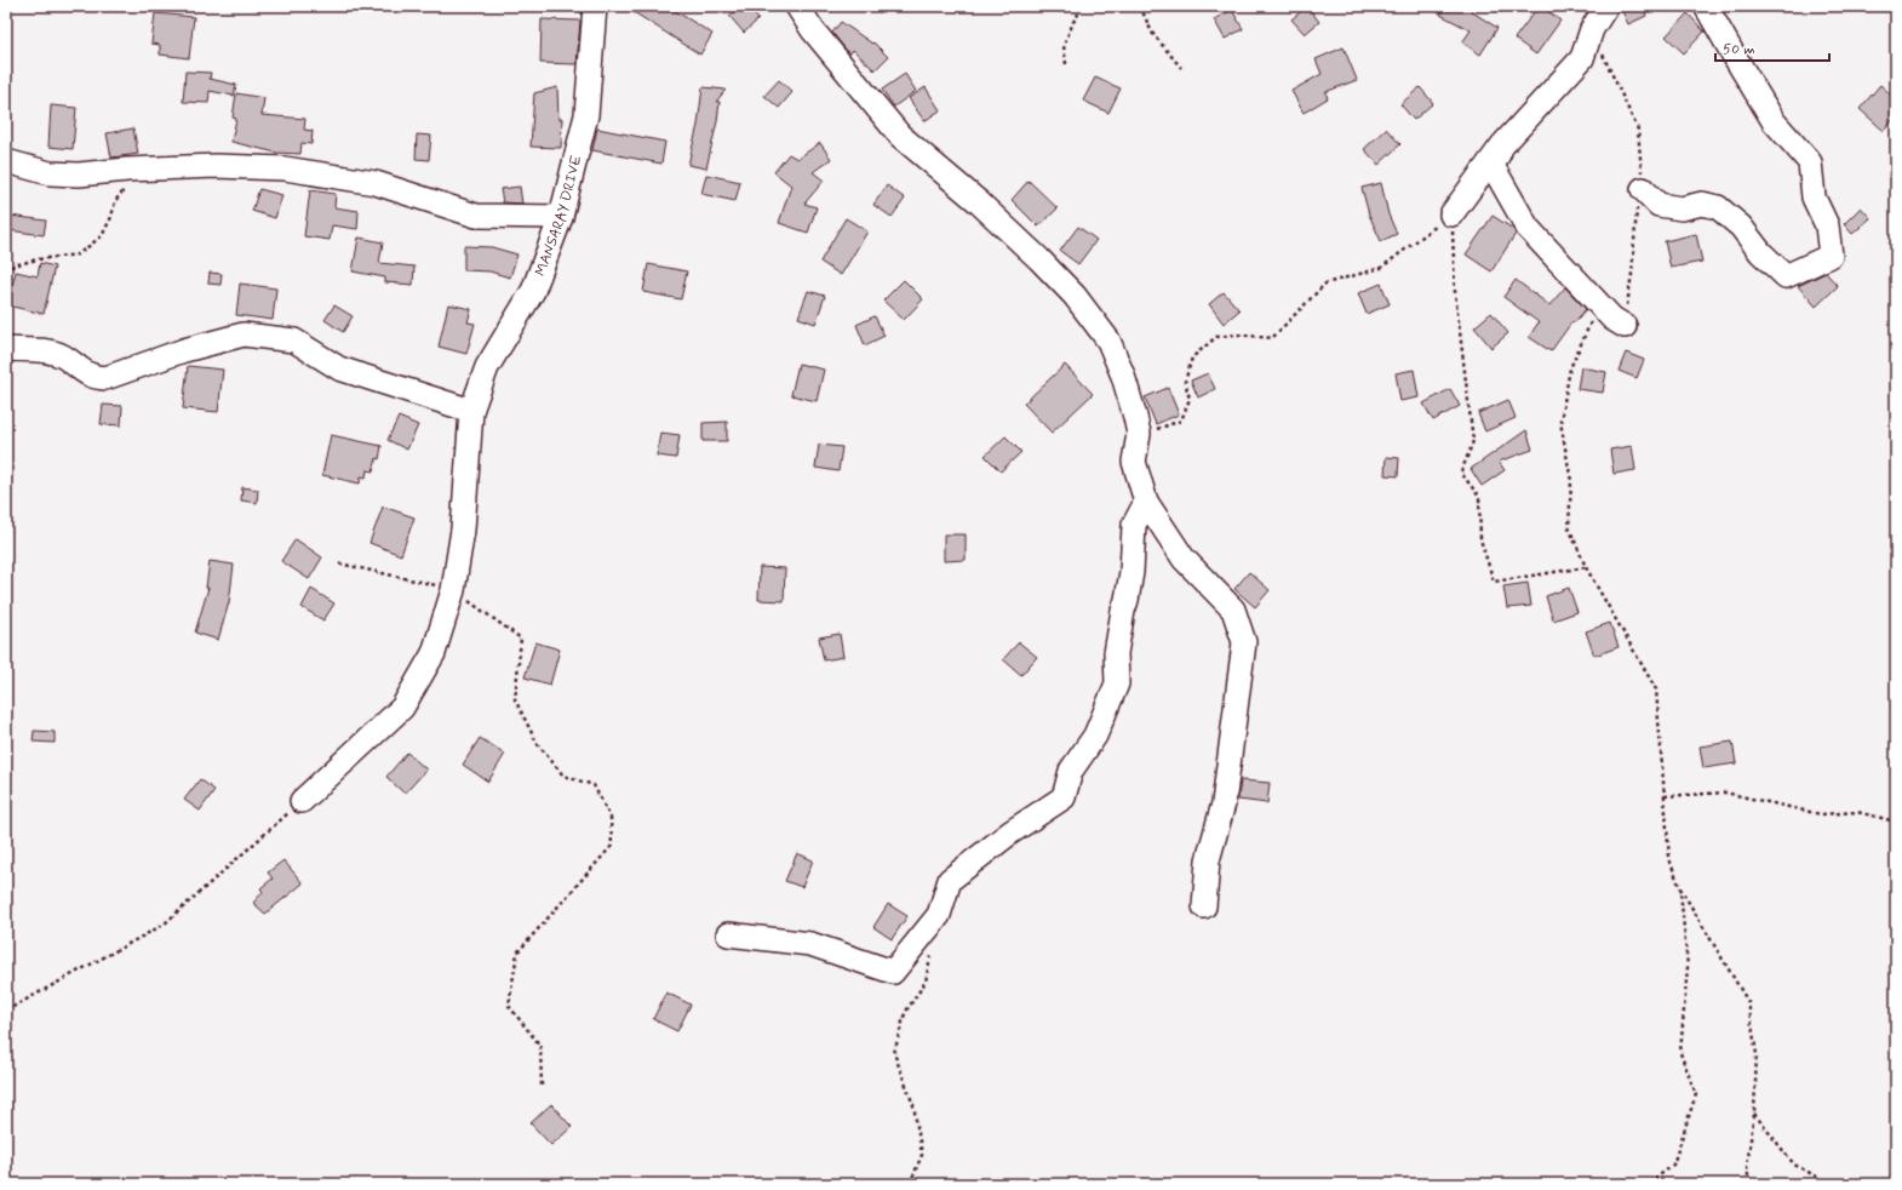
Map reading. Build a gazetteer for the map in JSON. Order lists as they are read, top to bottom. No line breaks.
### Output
{"streets":{"street":["MANSARAY DRIVE"]},"scale_bar":"50 m"}
